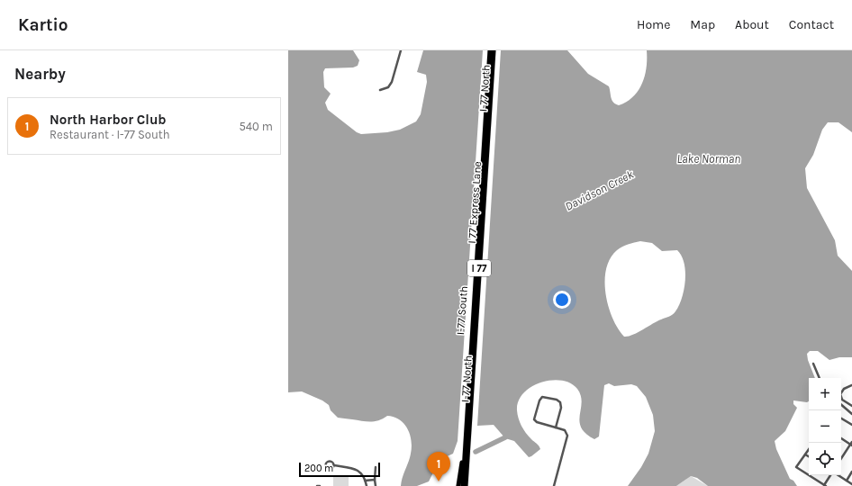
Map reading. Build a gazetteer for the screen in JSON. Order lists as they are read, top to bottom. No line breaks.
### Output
{"streets":{"highway":["I-77 North","I 77 Express Lane","I 77","I-77 South"]},"crossings":[["I-77 North","I 77 Express Lane"],["I 77 Express Lane","I-77 South"]],"water":["Lake Norman","Davidson Creek"],"scale_bar":"200 m","page":{"header":"Kartio","nav":["Home","Map","About","Contact"],"heading":"Nearby","list":[{"mark":"1","name":"North Harbor Club","note":"Restaurant · I-77 South","value":"540 m"}],"map_buttons":["+","−"],"pins":"1","scale":"200 m"}}
